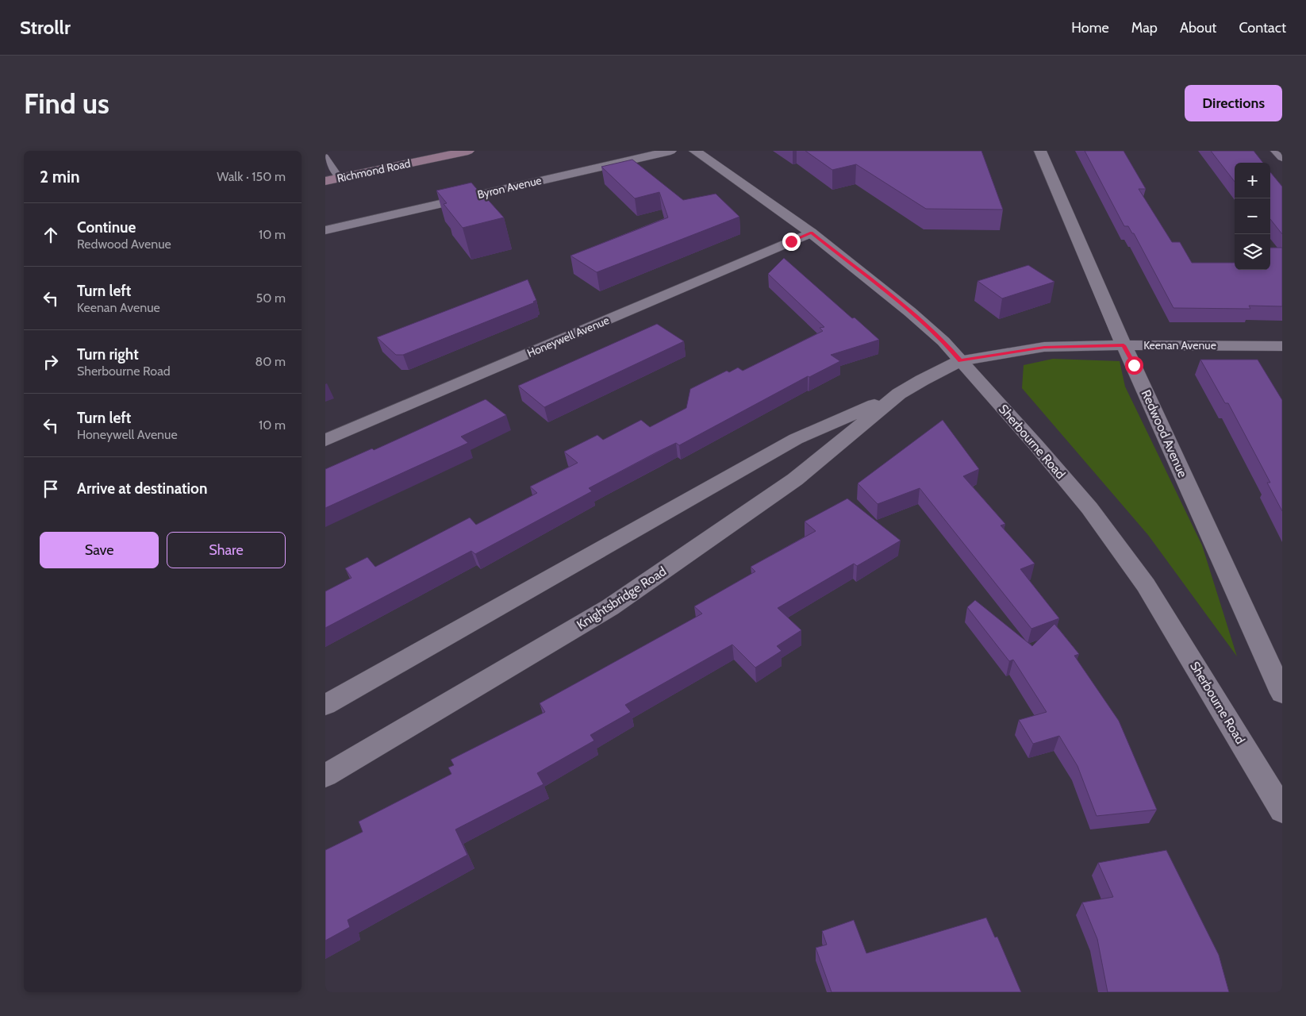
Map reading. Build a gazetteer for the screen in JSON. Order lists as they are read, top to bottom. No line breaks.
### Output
{"streets":{"main road":["Richmond Road"],"street":["Byron Avenue","Honeywell Avenue","Keenan Avenue","Redwood Avenue","Sherbourne Road","Knightsbridge Road"]},"crossings":[["Honeywell Avenue","Sherbourne Road"],["Keenan Avenue","Redwood Avenue"],["Keenan Avenue","Sherbourne Road"],["Keenan Avenue","Knightsbridge Road"],["Sherbourne Road","Knightsbridge Road"]],"page":{"header":"Strollr","nav":["Home","Map","About","Contact"],"buttons":["Directions",["Save","Share"]],"title":"Find us","heading":["2 min","Walk · 150 m"],"map_buttons":["+","−"],"list":[["Continue","Redwood Avenue","10 m"],["Turn left","Keenan Avenue","50 m"],["Turn right","Sherbourne Road","80 m"],["Turn left","Honeywell Avenue","10 m"],"Arrive at destination"]}}
